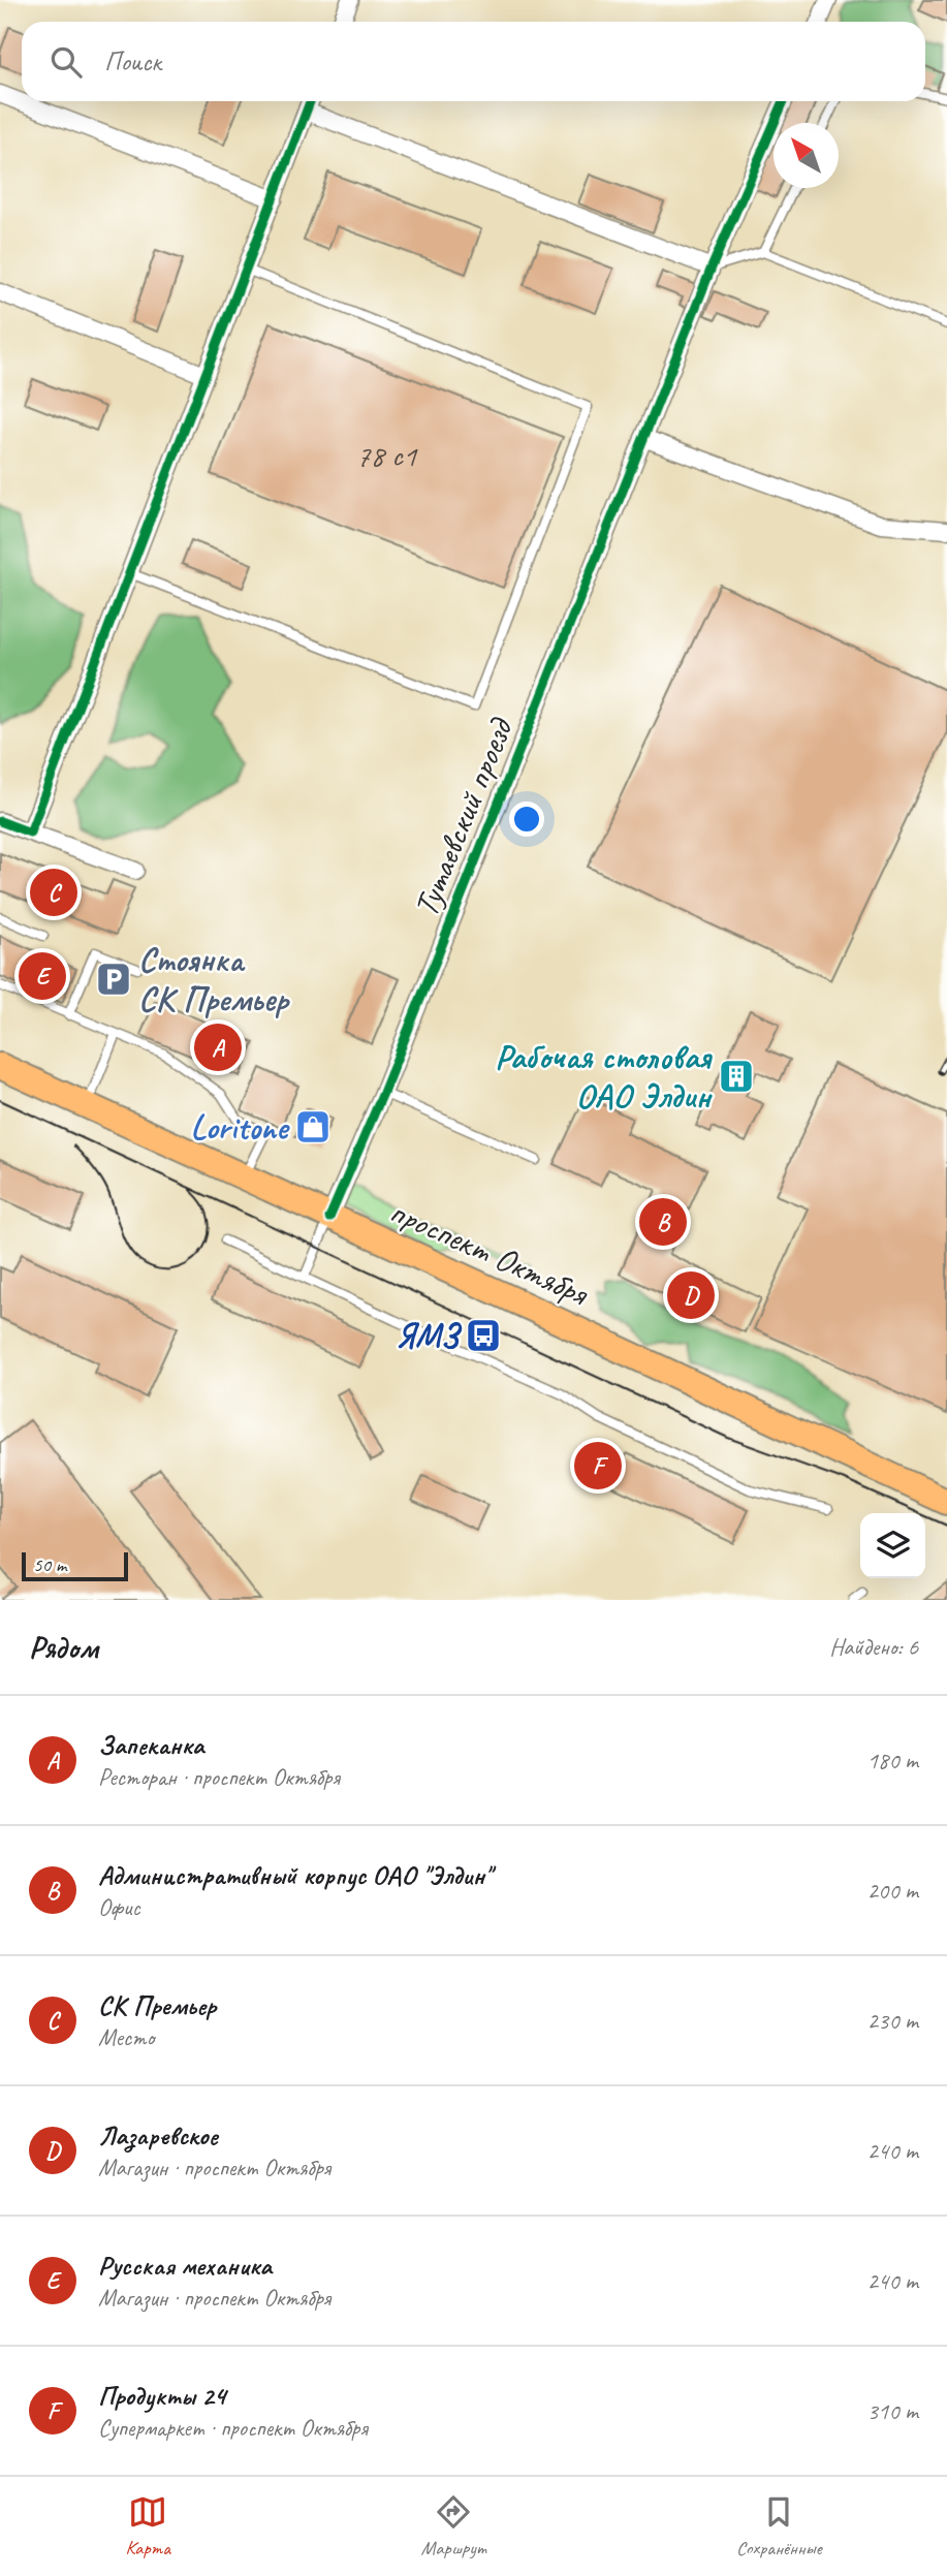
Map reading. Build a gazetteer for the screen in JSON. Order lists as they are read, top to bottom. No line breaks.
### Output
{"streets":{"main road":["проспект Октября"],"street":["Тутаевский проезд"]},"crossings":[["Тутаевский проезд","проспект Октября"]],"places":{"parking":["Стоянка СК Премьер"],"building":["Рабочая столовая ОАО Элдин"],"shop":["Loritone"],"bus stop":["ЯМЗ"]},"house_numbers":["78 с1"],"scale_bar":"50 m","north":"top left","page":{"search":"Поиск","pins":["C","E","A","B","D","F"],"scale":"50 m","heading":["Рядом","Найдено: 6"],"list":[{"mark":"A","name":"Запеканка","note":"Ресторан · проспект Октября","value":"180 m"},{"mark":"B","name":"Административный корпус ОАО \"Элдин\"","note":"Офис","value":"200 m"},{"mark":"C","name":"СК Премьер","note":"Место","value":"230 m"},{"mark":"D","name":"Лазаревское","note":"Магазин · проспект Октября","value":"240 m"},{"mark":"E","name":"Русская механика","note":"Магазин · проспект Октября","value":"240 m"},{"mark":"F","name":"Продукты 24","note":"Супермаркет · проспект Октября","value":"310 m"}],"nav":["Карта","Маршрут","Сохранённые"]}}
